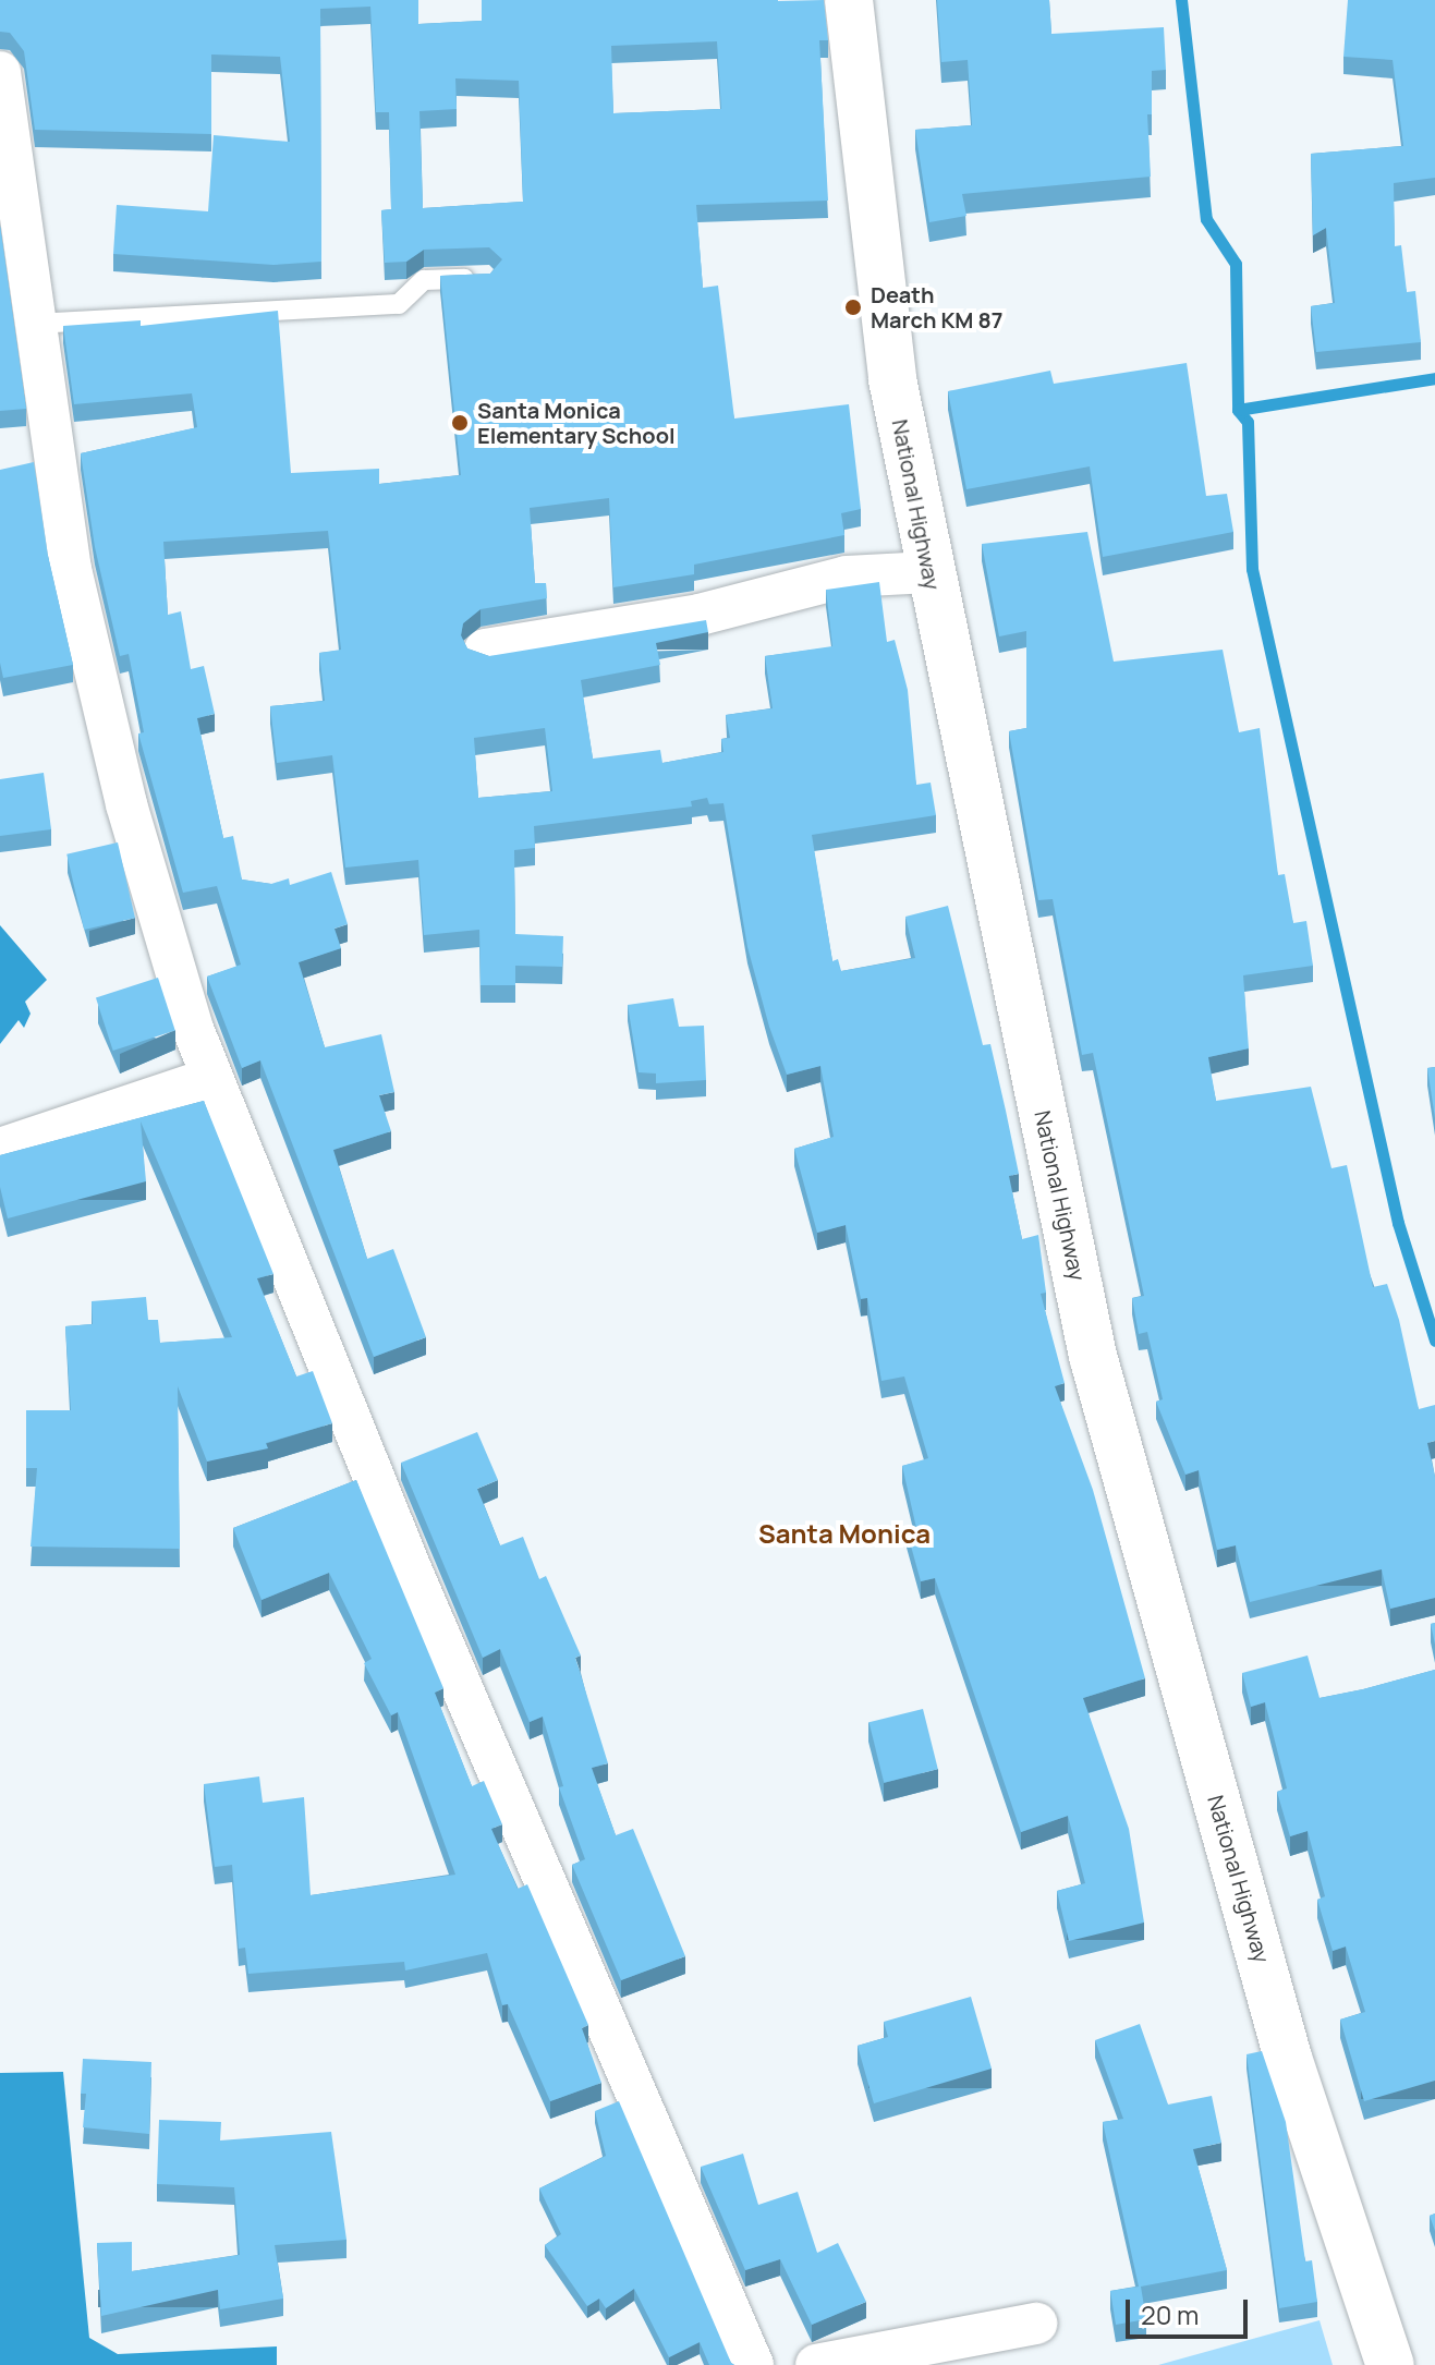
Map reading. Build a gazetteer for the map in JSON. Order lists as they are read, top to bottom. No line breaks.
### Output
{"streets":{"main road":["National Highway"]},"districts":["Santa Monica"],"places":["Death March KM 87","Santa Monica Elementary School"],"scale_bar":"20 m"}
